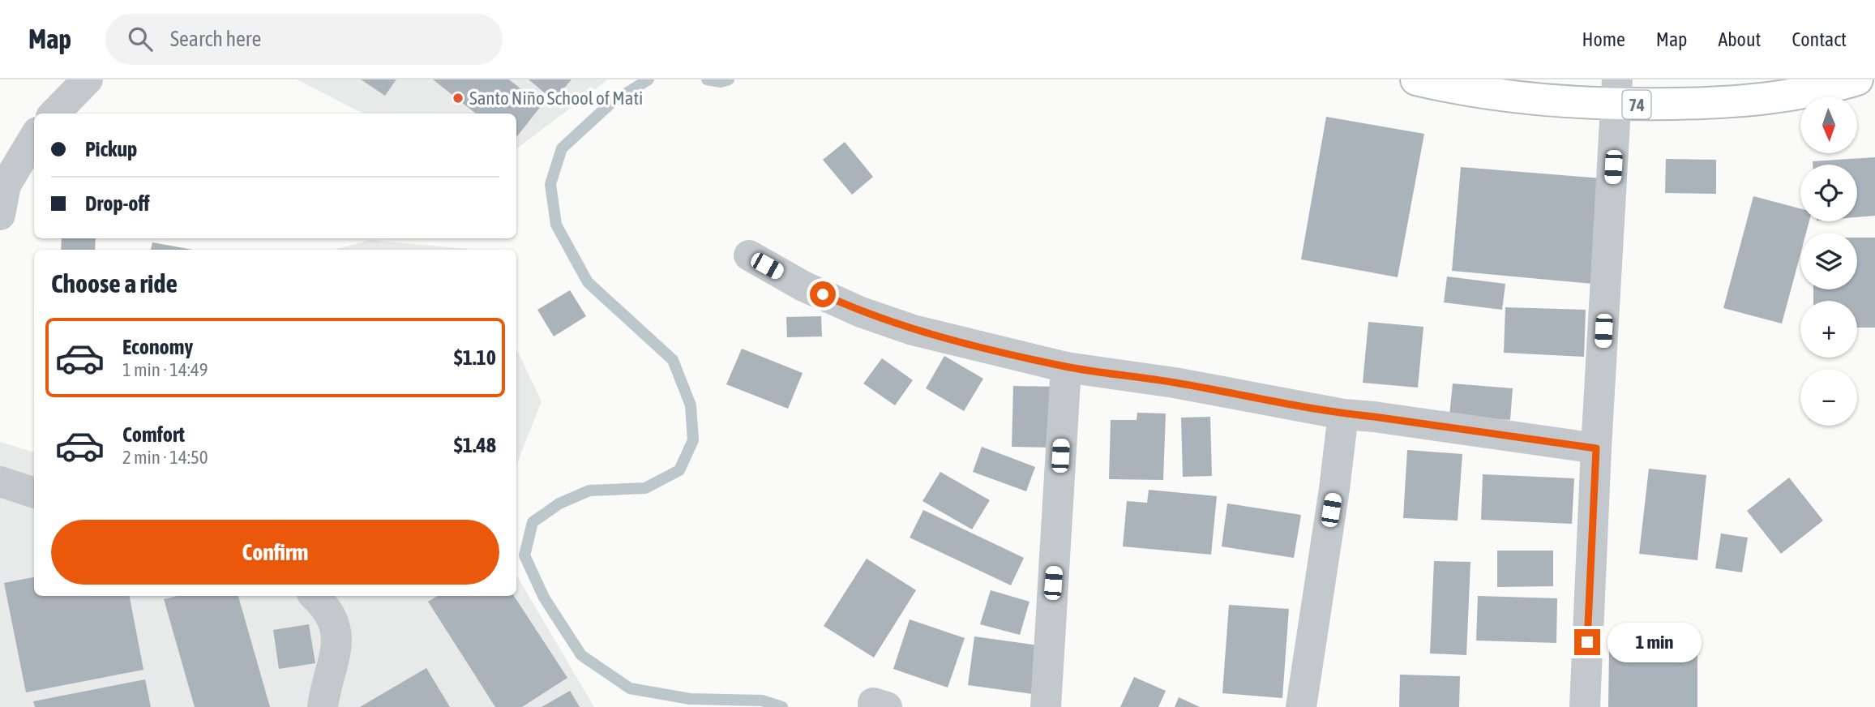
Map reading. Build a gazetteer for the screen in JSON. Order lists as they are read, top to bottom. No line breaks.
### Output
{"streets":{"main road":["74"]},"places":["Santo Niño School of Mati"],"north":"bottom","page":{"header":"Map","search":"Search here","nav":["Home","Map","About","Contact"],"map_buttons":["+","−"],"banner":["Pickup","Drop-off"],"heading":"Choose a ride","list":[{"name":"Economy","note":"1 min · 14:49","value":"$1.10"},{"name":"Comfort","note":"2 min · 14:50","value":"$1.48"}],"buttons":"Confirm","bubble":"1 min"}}
